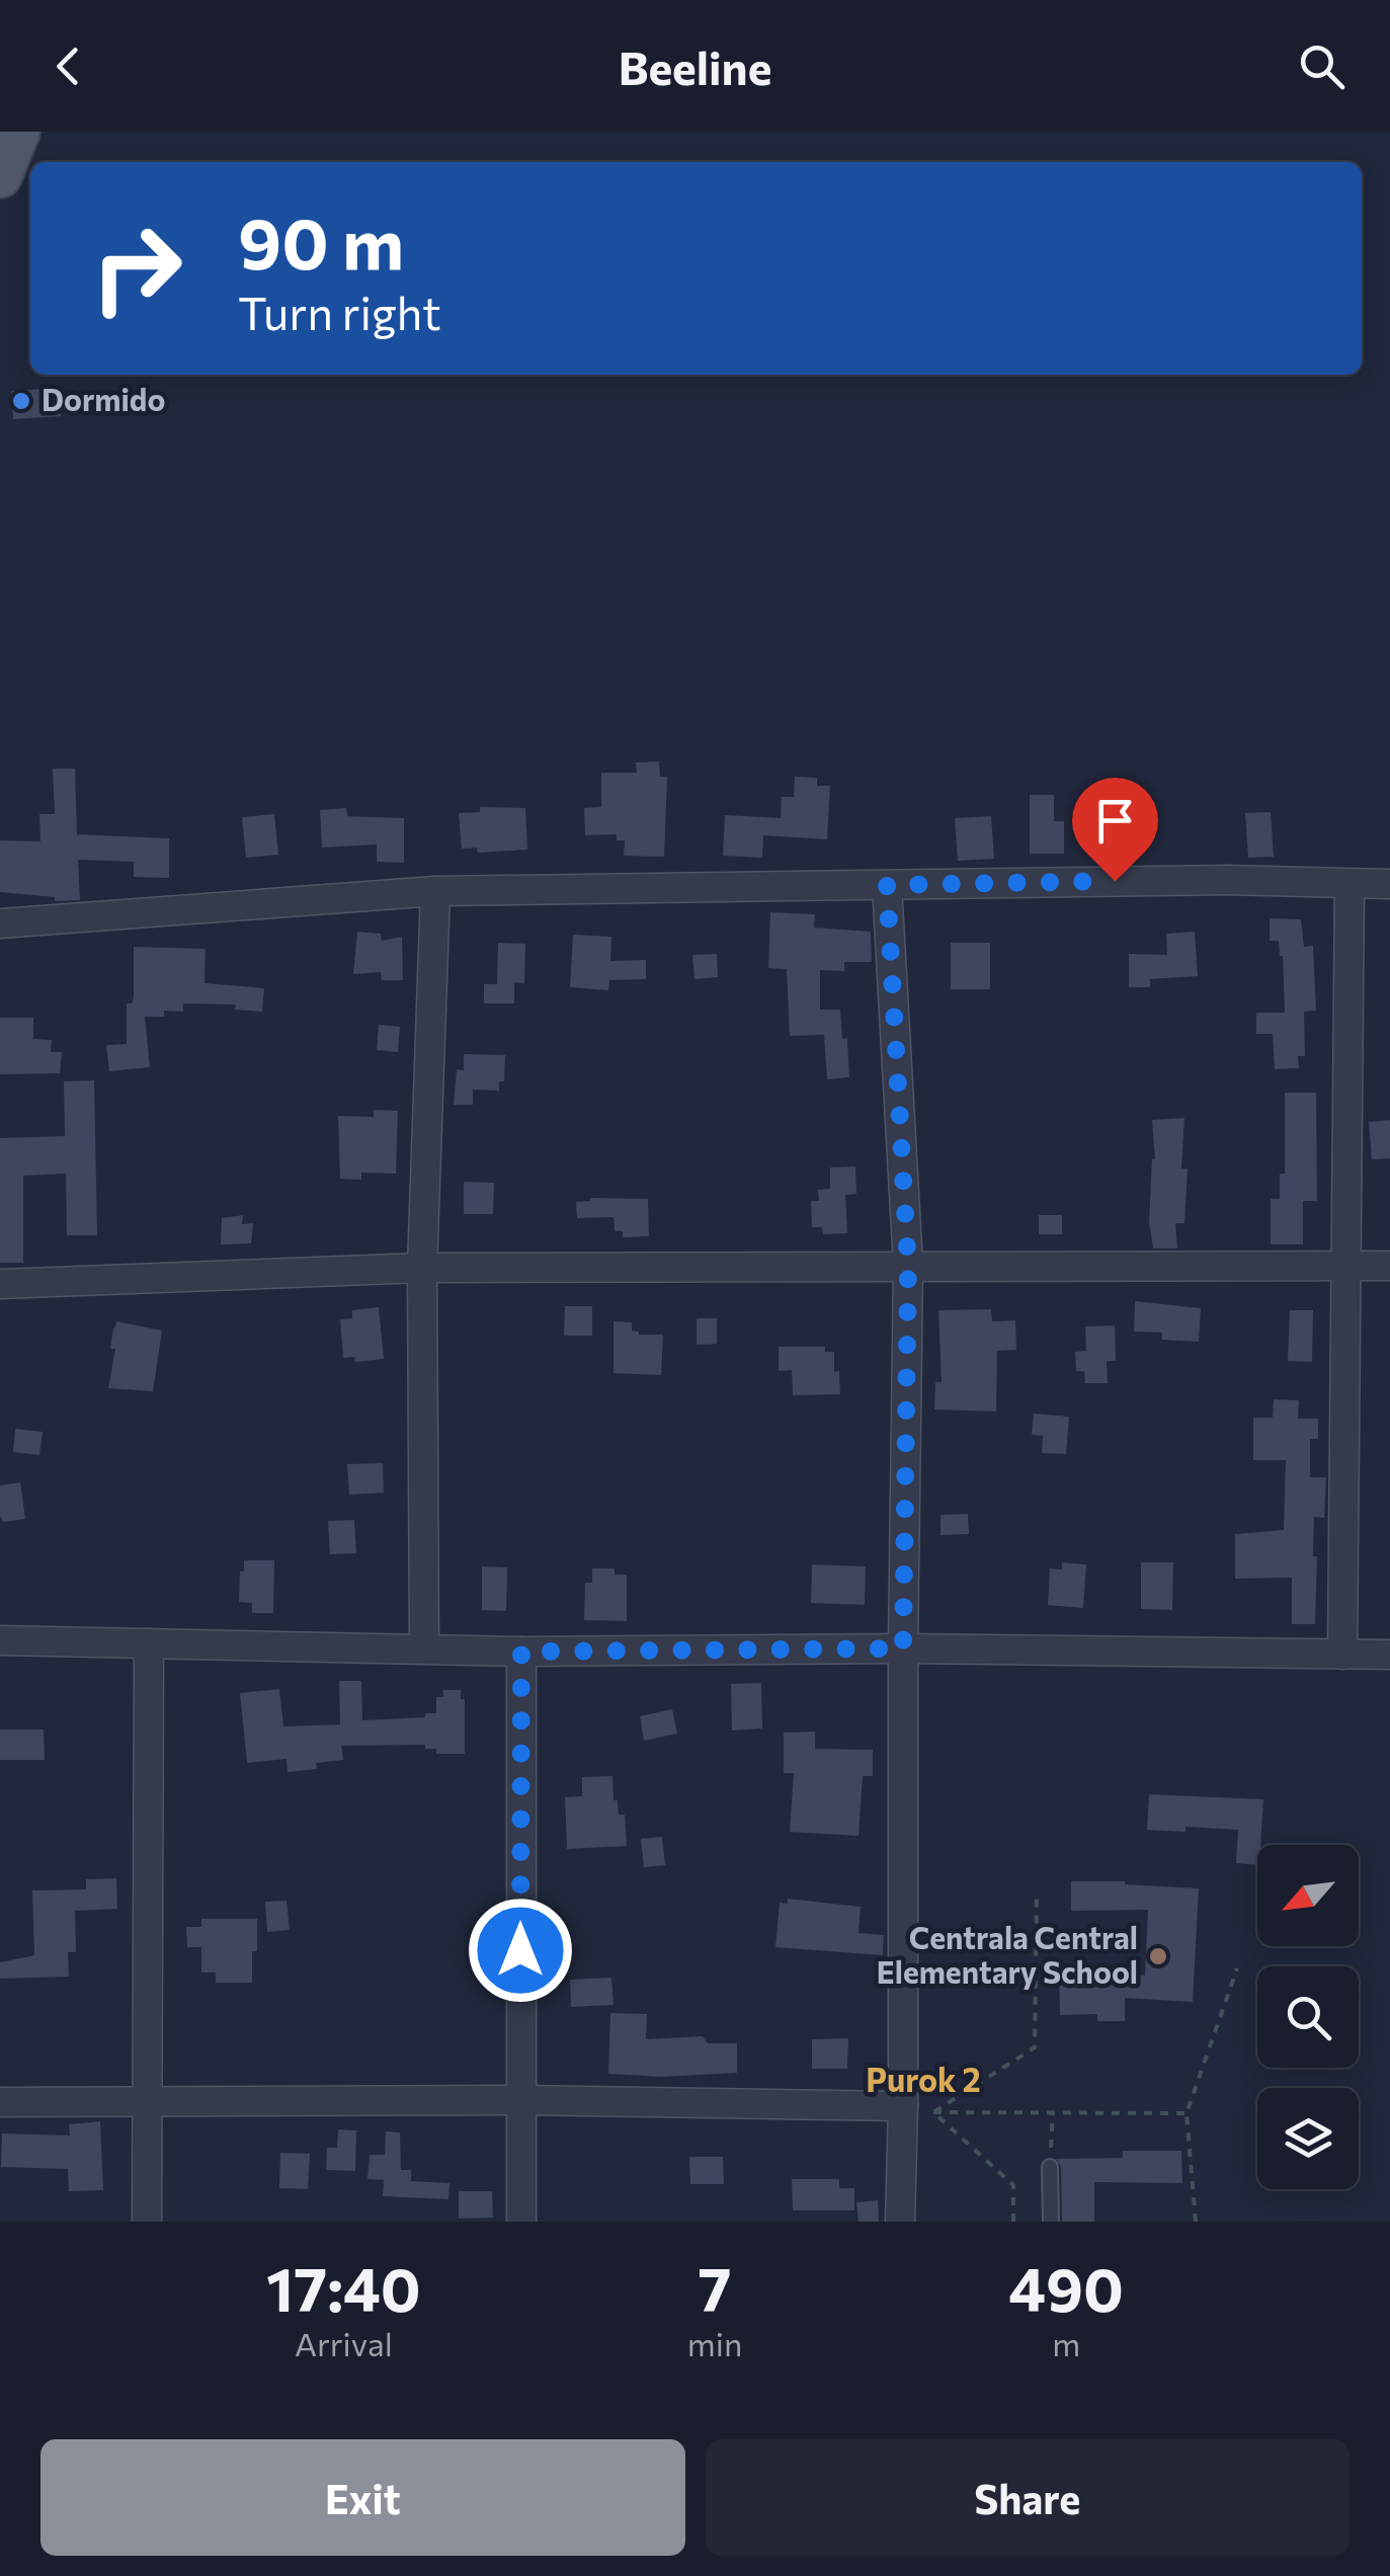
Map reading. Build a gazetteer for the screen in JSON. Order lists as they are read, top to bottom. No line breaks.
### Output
{"districts":["Purok 2"],"places":["Dormido","Centrala Central Elementary School"],"north":"bottom left","page":{"header":"Beeline","turn":["90 m","Turn right"],"eta":["17:40","Arrival","7","min","490","m"],"buttons":["Exit","Share"]}}
